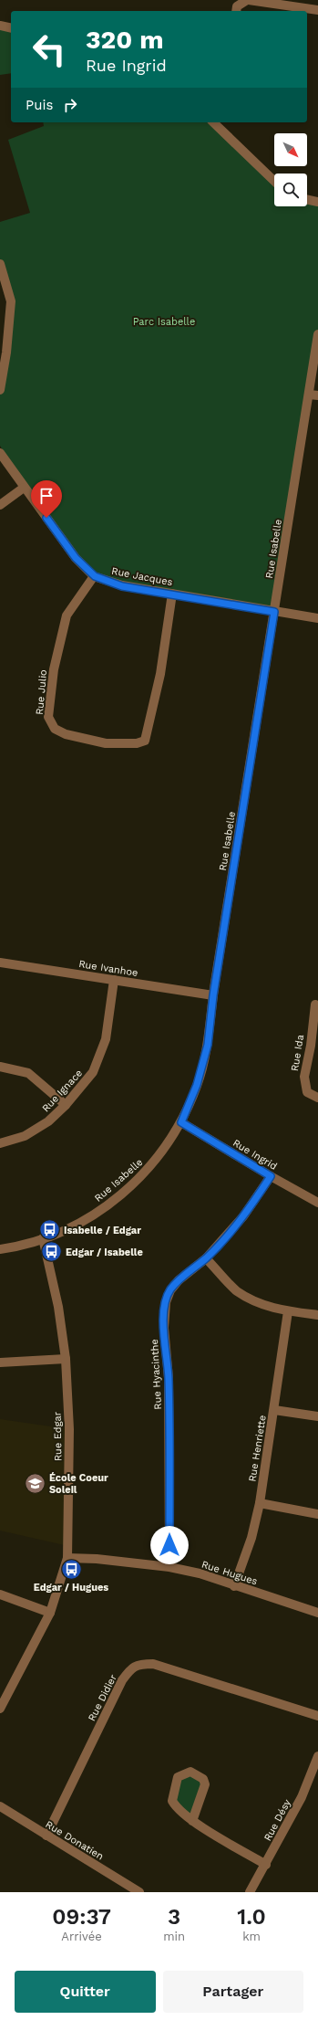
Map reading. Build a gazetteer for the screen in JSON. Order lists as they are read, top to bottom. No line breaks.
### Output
{"streets":{"street":["Rue Isabelle","Rue Jacques","Rue Julio","Rue Ivanhoe","Rue Ida","Rue Ignace","Rue Ingrid","Rue Hyacinthe","Rue Edgar","Rue Henriette","Rue Hugues","Rue Didier","Rue Désy","Rue Donatien"]},"crossings":[["Rue Isabelle","Rue Jacques"],["Rue Isabelle","Rue Ivanhoe"],["Rue Isabelle","Rue Ingrid"],["Rue Isabelle","Rue Edgar"],["Rue Jacques","Rue Julio"],["Rue Ivanhoe","Rue Ignace"],["Rue Ingrid","Rue Hyacinthe"],["Rue Hyacinthe","Rue Hugues"],["Rue Edgar","Rue Hugues"],["Rue Henriette","Rue Hugues"],["Rue Didier","Rue Donatien"]],"parks":["Parc Isabelle"],"places":{"bus stop":["Isabelle / Edgar","Edgar / Isabelle","Edgar / Hugues"],"school or university":["École Coeur Soleil"]},"north":"bottom right","page":{"turn":["320 m","Rue Ingrid"],"then":"Puis","eta":["09:37","Arrivée","3","min","1.0","km"],"buttons":["Quitter","Partager"]}}
